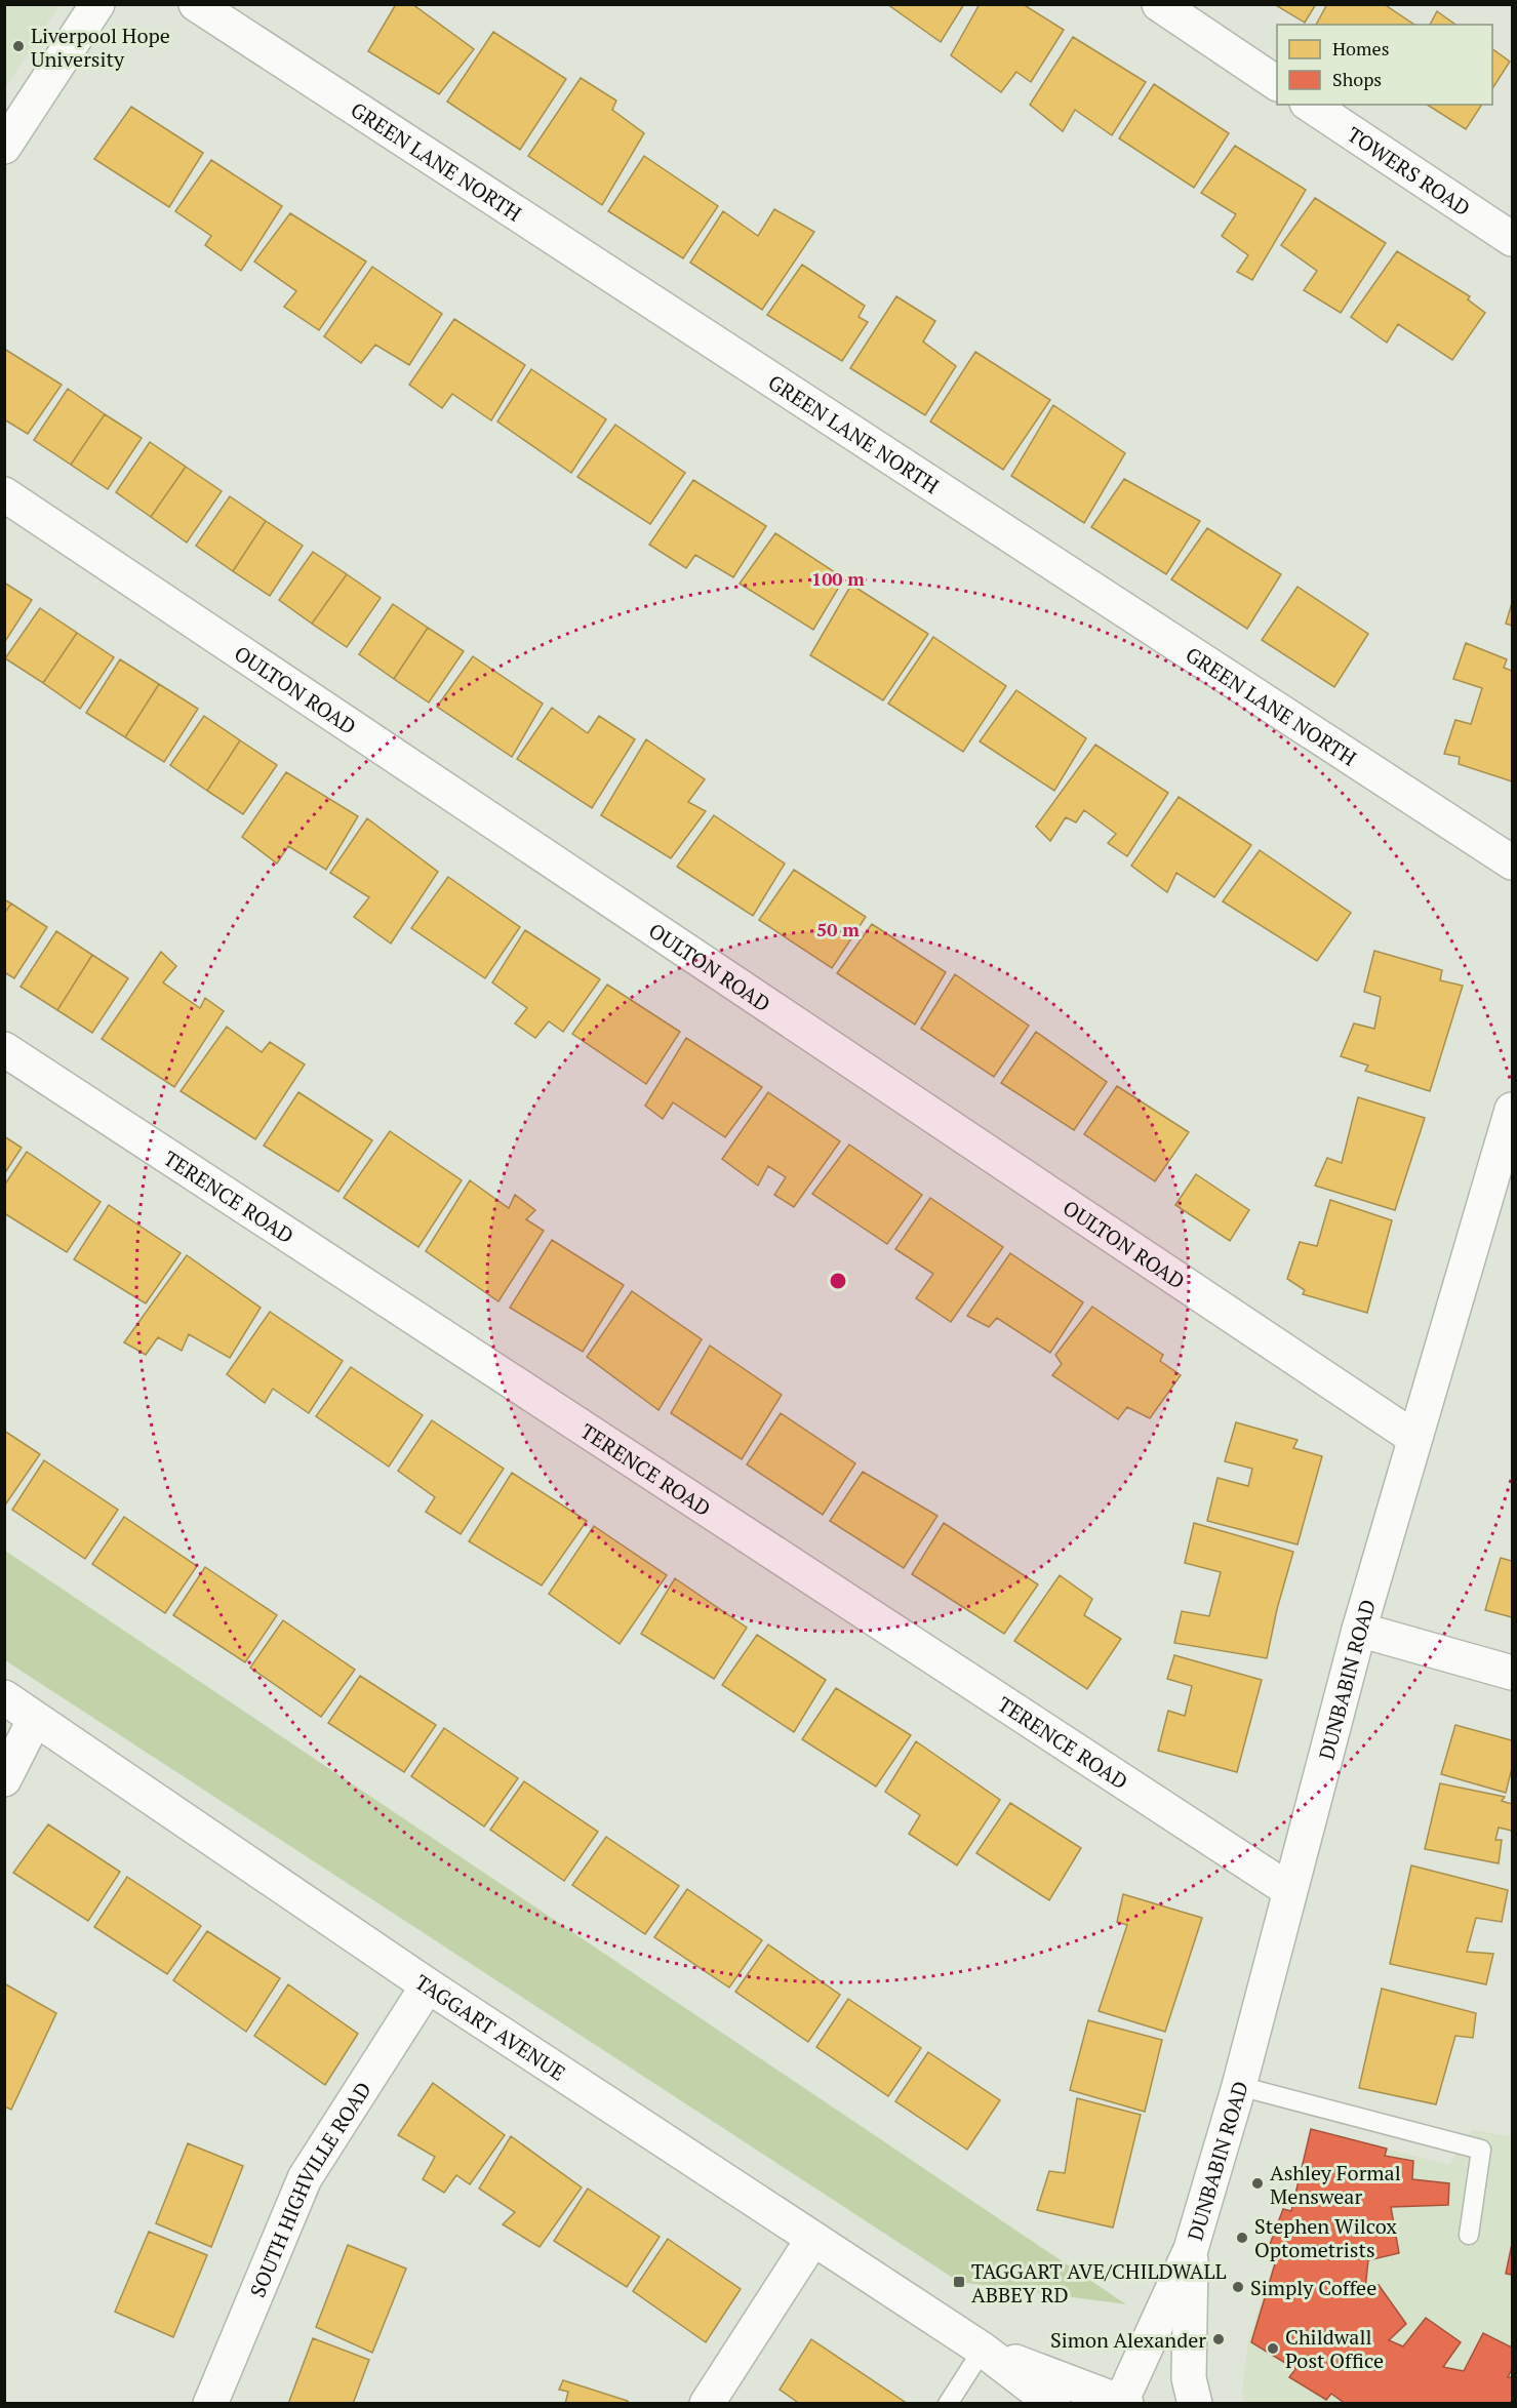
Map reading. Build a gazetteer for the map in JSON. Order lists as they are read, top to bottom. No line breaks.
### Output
{"streets":{"street":["GREEN LANE NORTH","TOWERS ROAD","OULTON ROAD","TERENCE ROAD","DUNBABIN ROAD","TAGGART AVENUE","SOUTH HIGHVILLE ROAD"]},"crossings":[["OULTON ROAD","DUNBABIN ROAD"],["TERENCE ROAD","DUNBABIN ROAD"],["DUNBABIN ROAD","TAGGART AVENUE"],["TAGGART AVENUE","SOUTH HIGHVILLE ROAD"]],"places":{"other":["Liverpool Hope University","Ashley Formal Menswear","Stephen Wilcox Optometrists","Simply Coffee","Simon Alexander","Childwall Post Office"],"transit":["TAGGART AVE/CHILDWALL ABBEY RD"]},"legend":["Homes","Shops"],"rings":["100 m","50 m"]}
